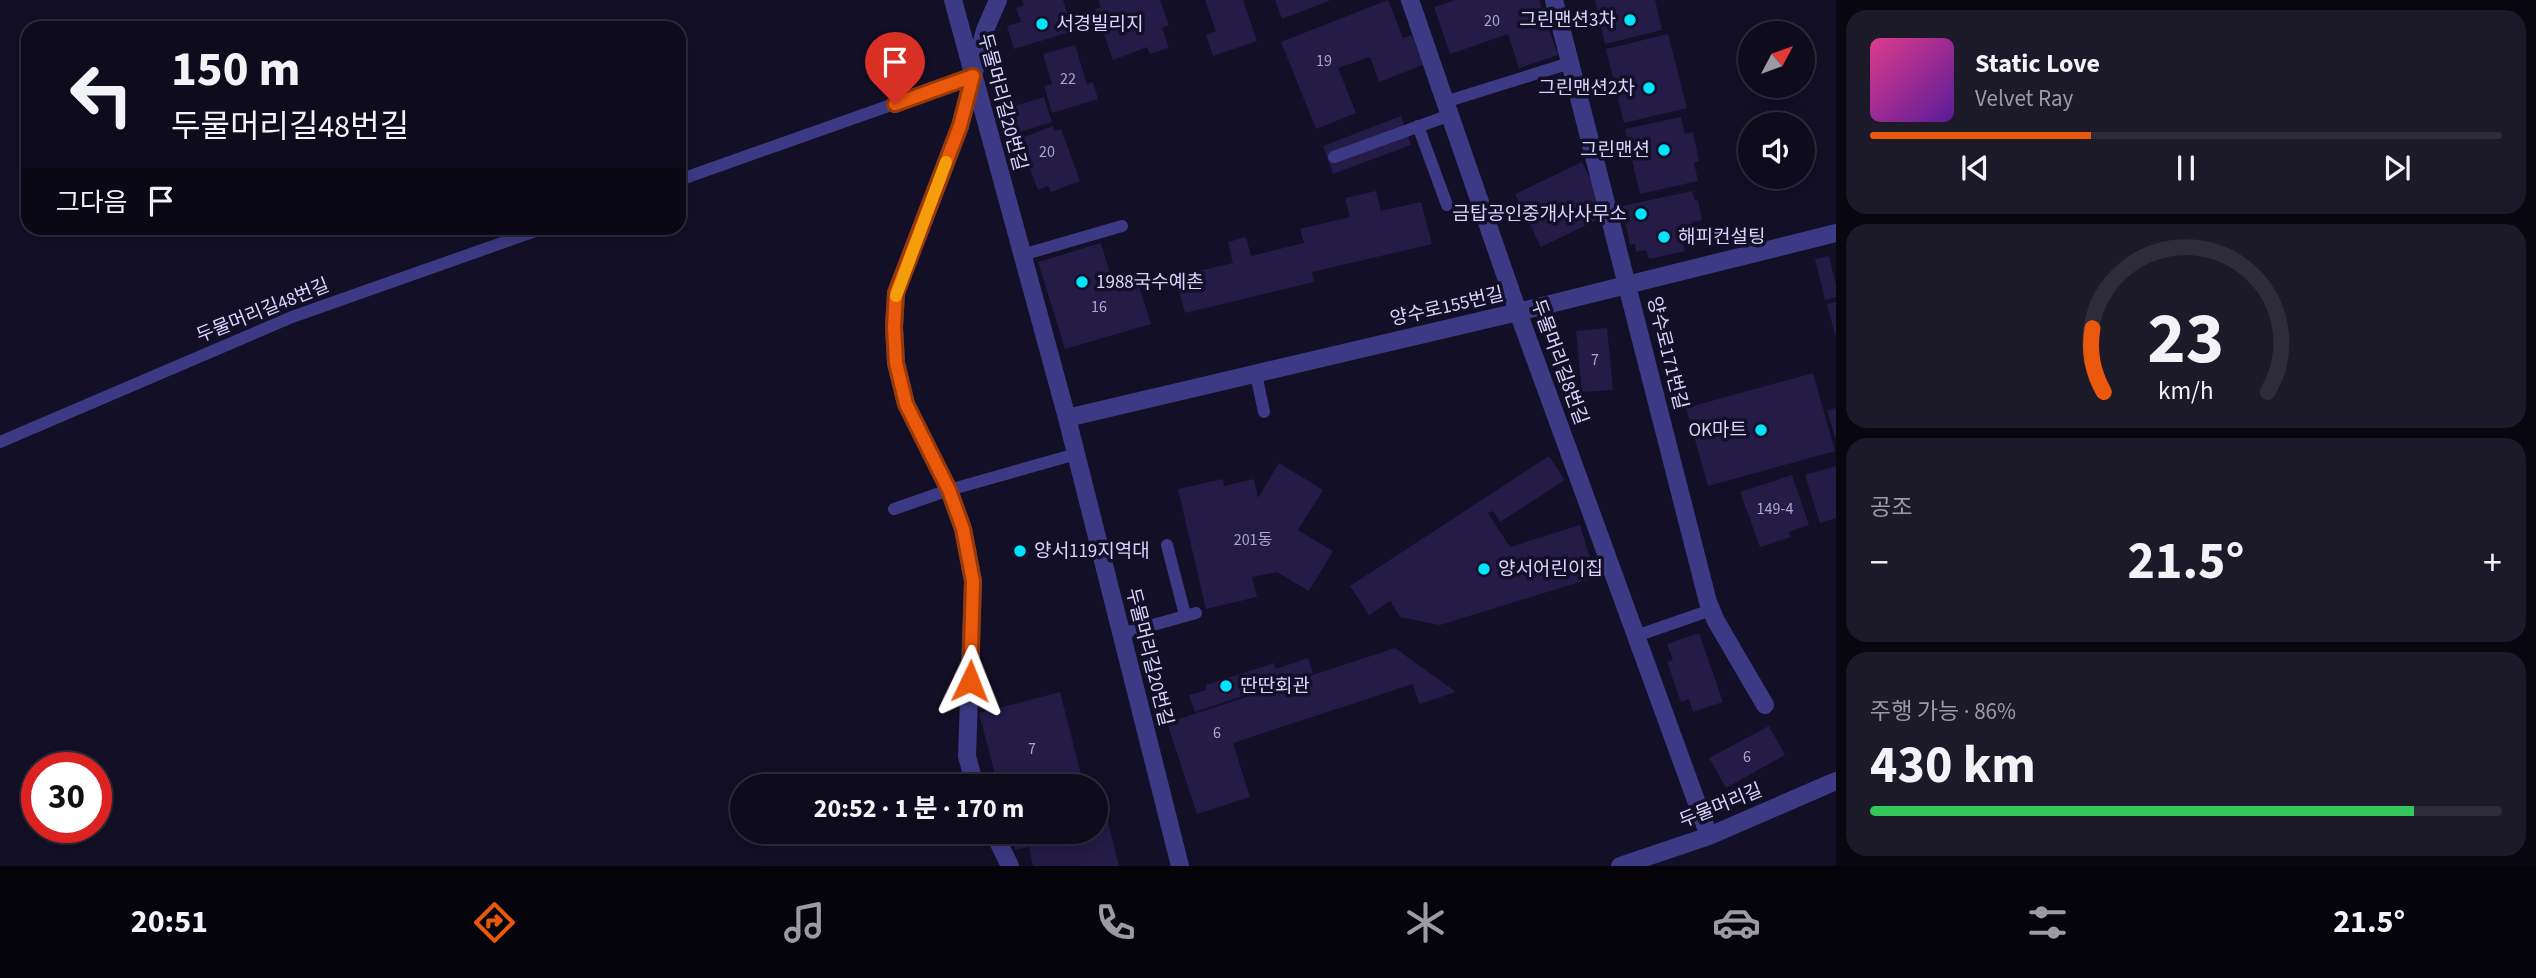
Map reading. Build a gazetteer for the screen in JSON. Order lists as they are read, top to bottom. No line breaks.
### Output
{"streets":{"street":["두물머리길20번길","양수로155번길","양수로171번길","두물머리길8번길","두물머리길"],"lane":["두물머리길48번길"]},"crossings":[["두물머리길20번길","양수로155번길"],["양수로155번길","양수로171번길"],["양수로155번길","두물머리길8번길"],["두물머리길8번길","두물머리길"]],"places":["그린맨션3차","서경빌리지","그린맨션2차","그린맨션","금탑공인중개사사무소","해피컨설팅","1988국수예촌","OK마트","양서119지역대","양서어린이집","딴딴회관"],"house_numbers":["20","19","22","20","16","7","149-4","201동","6","7","6"],"north":"top right","page":{"turn":["150 m","두물머리길48번길"],"song":["Static Love","Velvet Ray"],"then":"그다음","tile":["공조",["주행 가능 · 86%","430 km"]],"heat":["−","21.5°","+"],"limit":"30","trip":"20:52 · 1 분 · 170 m","tabs":["20:51","21.5°"],"gauge":["23","km/h"]}}
